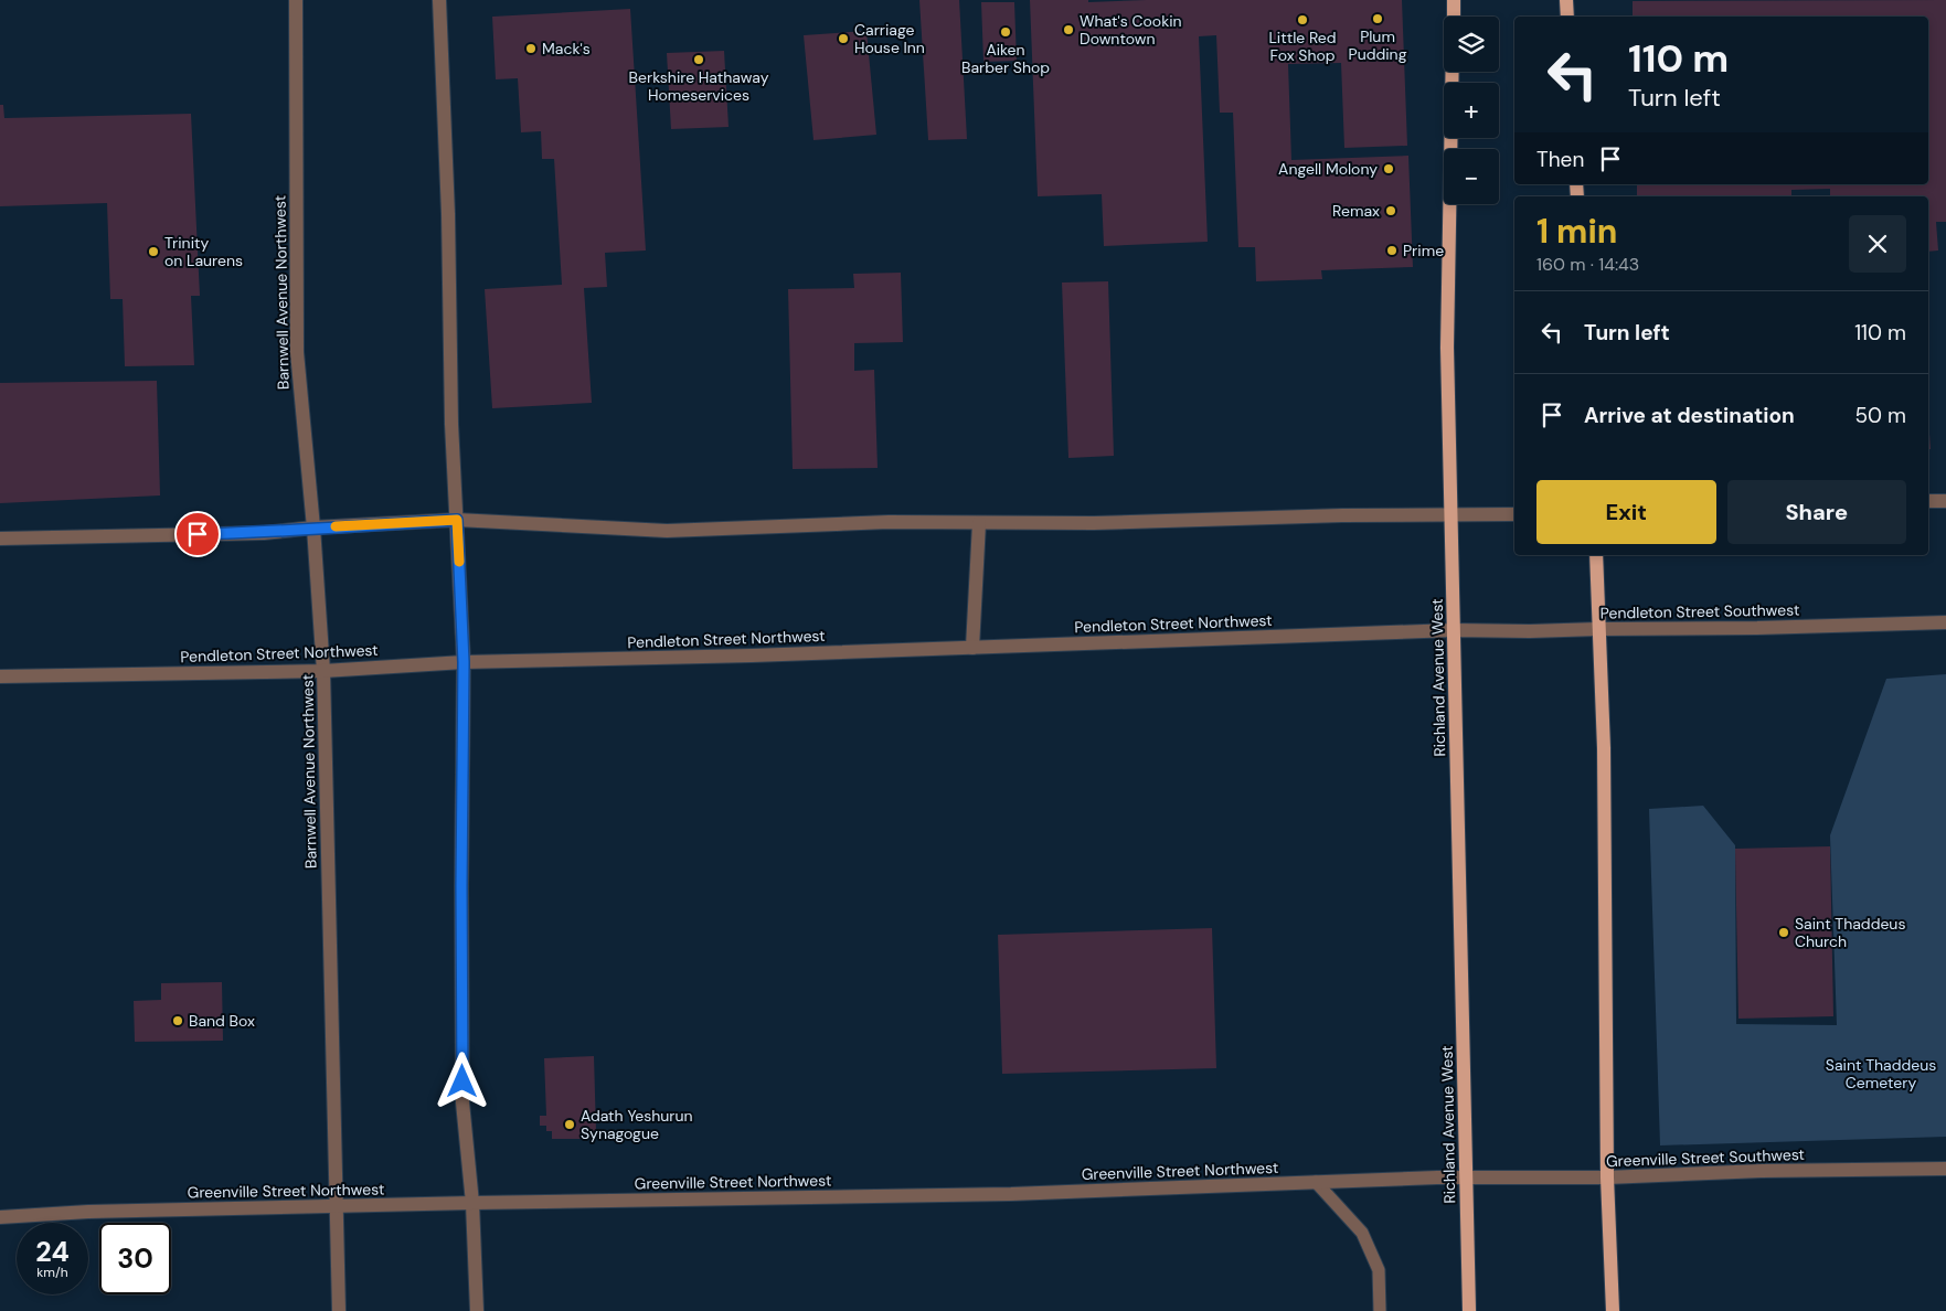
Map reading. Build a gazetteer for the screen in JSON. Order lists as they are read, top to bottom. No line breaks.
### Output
{"streets":{"main road":["Richland Avenue West"],"street":["Barnwell Avenue Northwest","Pendleton Street Southwest","Pendleton Street Northwest","Greenville Street Southwest","Greenville Street Northwest"]},"crossings":[["Barnwell Avenue Northwest","Pendleton Street Northwest"],["Barnwell Avenue Northwest","Greenville Street Northwest"],["Pendleton Street Southwest","Pendleton Street Northwest"],["Pendleton Street Southwest","Richland Avenue West"],["Pendleton Street Northwest","Richland Avenue West"],["Richland Avenue West","Greenville Street Southwest"],["Richland Avenue West","Greenville Street Northwest"],["Greenville Street Southwest","Greenville Street Northwest"]],"parks":["Saint Thaddeus Cemetery"],"places":["Plum Pudding","Little Red Fox Shop","What's Cookin Downtown","Aiken Barber Shop","Carriage House Inn","Mack's","Berkshire Hathaway Homeservices","Angell Molony","Remax","Prime","Trinity on Laurens","Saint Thaddeus Church","Band Box","Adath Yeshurun Synagogue"],"page":{"map_buttons":["+","−"],"turn":["110 m","Turn left"],"then":"Then","heading":["1 min","160 m · 14:43"],"list":[{"name":"Turn left","value":"110 m"},{"name":"Arrive at destination","value":"50 m"}],"buttons":["Exit","Share"],"speed":"24 km/h","limit":"30"}}
